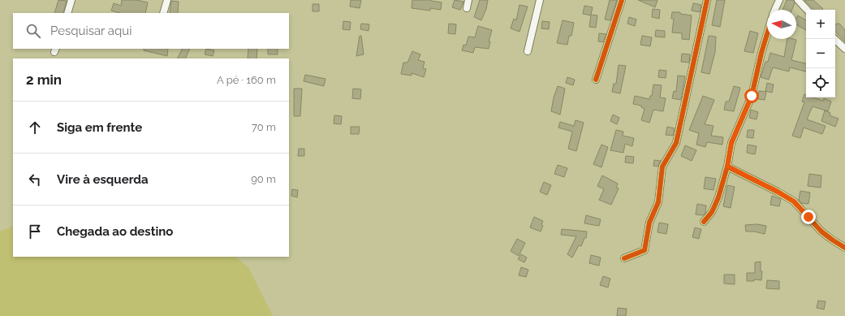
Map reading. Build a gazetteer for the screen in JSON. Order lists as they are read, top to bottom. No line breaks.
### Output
{"north":"left","page":{"map_buttons":["+","−"],"search":"Pesquisar aqui","heading":["2 min","A pé · 160 m"],"list":[["Siga em frente","70 m"],["Vire à esquerda","90 m"],"Chegada ao destino"]}}
